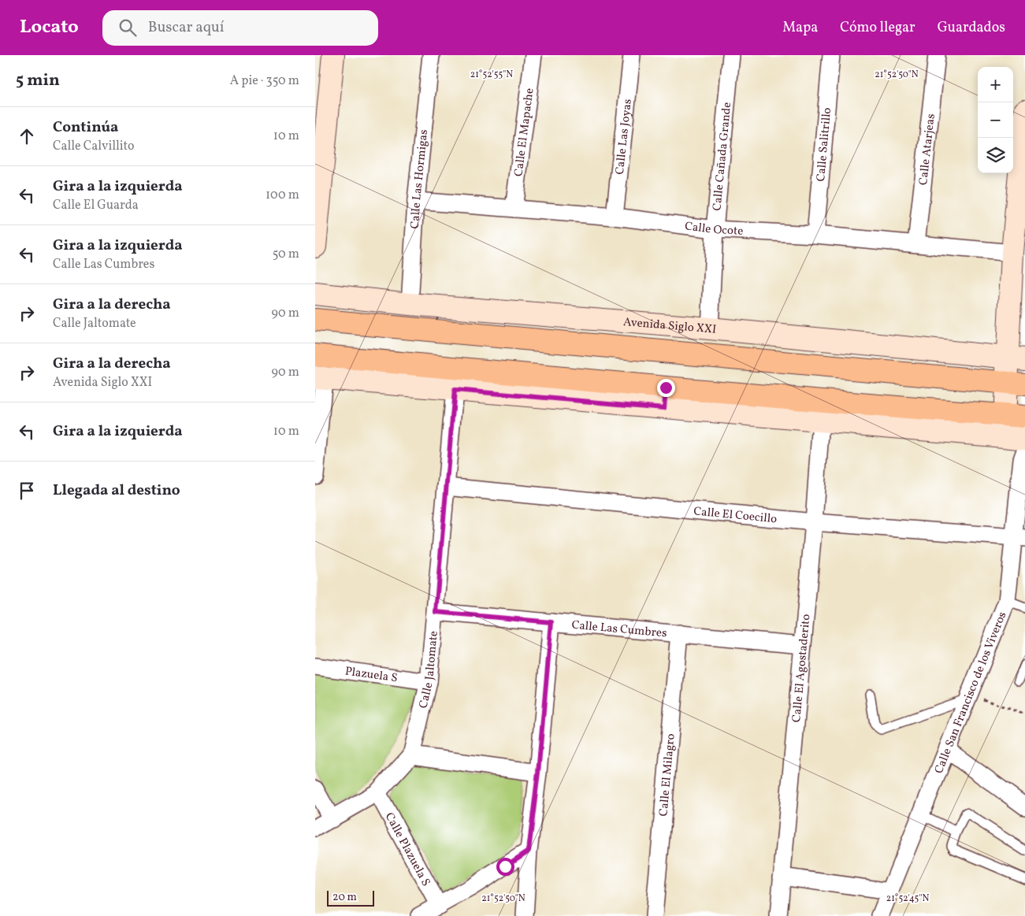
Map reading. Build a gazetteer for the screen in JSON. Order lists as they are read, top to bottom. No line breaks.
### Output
{"streets":{"street":["Calle El Mapache","Calle Las Joyas","Calle Salitrillo","Calle Atarjeas","Calle Cañada Grande","Calle Las Hormigas","Calle Ocote","Avenida Siglo XXI","Calle El Coecillo","Calle Las Cumbres","Calle Jaltomate","Calle El Agostaderito","Plazuela S","Calle San Francisco de los Viveros","Calle El Milagro","Calle Plazuela S"]},"crossings":[["Calle El Mapache","Calle Ocote"],["Calle Las Joyas","Calle Ocote"],["Calle Salitrillo","Calle Ocote"],["Calle Atarjeas","Calle Ocote"],["Calle Cañada Grande","Calle Ocote"],["Calle Cañada Grande","Avenida Siglo XXI"],["Calle Las Hormigas","Calle Ocote"],["Calle Las Hormigas","Avenida Siglo XXI"],["Calle El Coecillo","Calle Jaltomate"],["Calle El Coecillo","Calle El Agostaderito"],["Calle El Coecillo","Calle San Francisco de los Viveros"],["Calle Las Cumbres","Calle Jaltomate"],["Calle Las Cumbres","Calle El Agostaderito"],["Calle Las Cumbres","Calle El Milagro"],["Calle Jaltomate","Plazuela S"],["Calle Jaltomate","Calle Plazuela S"]],"scale_bar":"20 m","page":{"header":"Locato","search":"Buscar aquí","nav":["Mapa","Cómo llegar","Guardados"],"heading":["5 min","A pie · 350 m"],"map_buttons":["+","−"],"list":[["Continúa","Calle Calvillito","10 m"],["Gira a la izquierda","Calle El Guarda","100 m"],["Gira a la izquierda","Calle Las Cumbres","50 m"],["Gira a la derecha","Calle Jaltomate","90 m"],["Gira a la derecha","Avenida Siglo XXI","90 m"],["Gira a la izquierda","10 m"],"Llegada al destino"],"scale":"20 m"},"coordinates":["21°52'55\"N","21°52'50\"N","21°52'45\"N"]}
